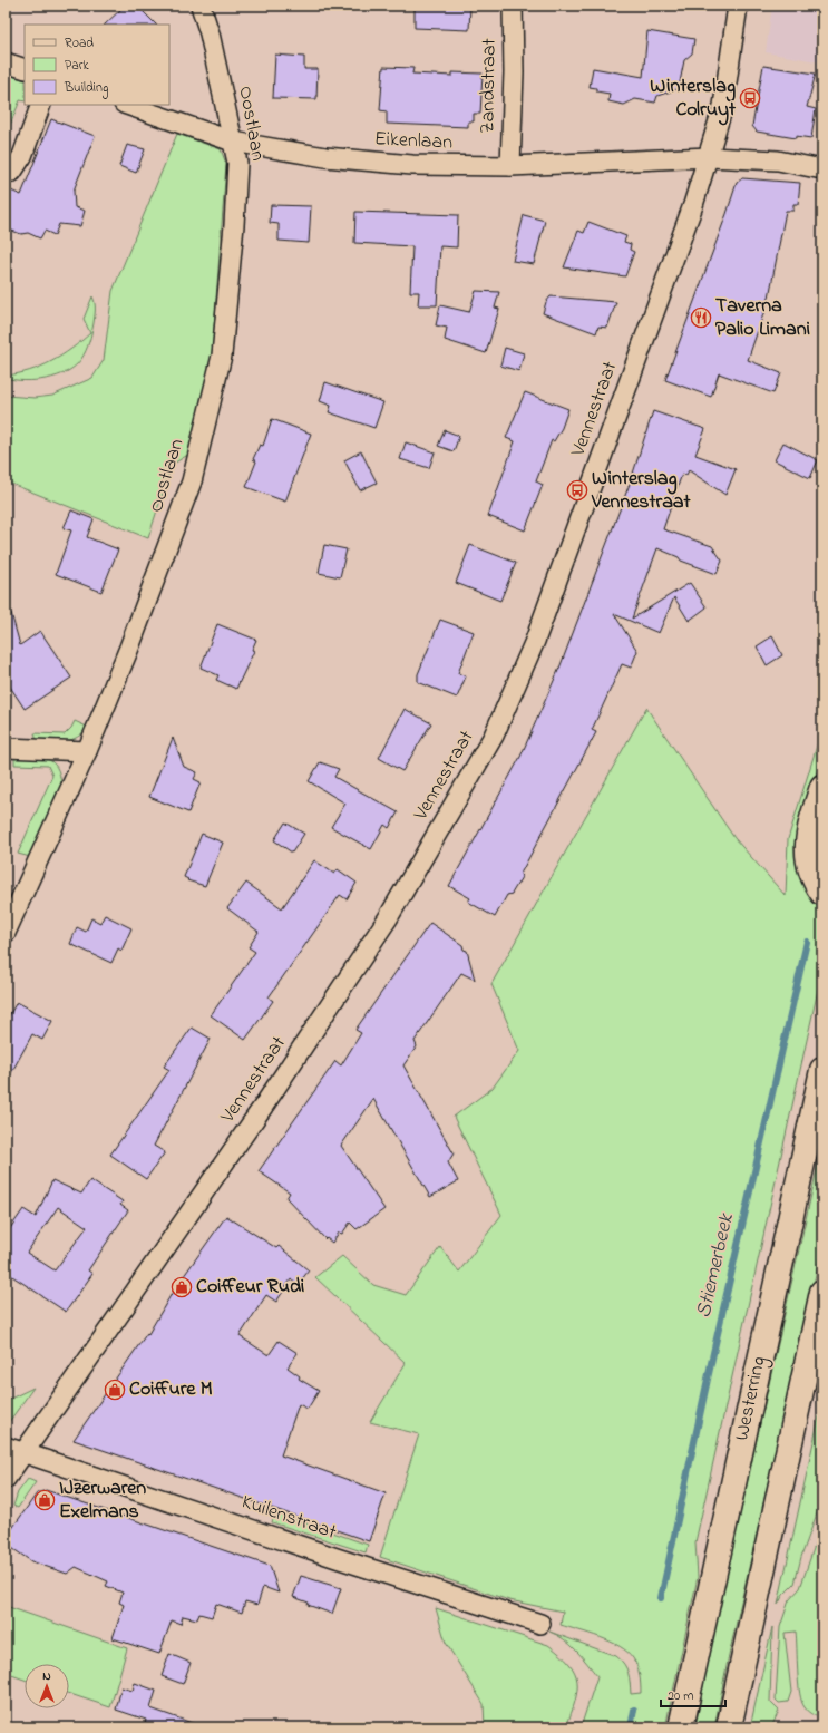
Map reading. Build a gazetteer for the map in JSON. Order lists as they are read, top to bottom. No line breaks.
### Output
{"streets":{"highway":["Westerring"],"street":["Zandstraat","Oostlaan","Eikenlaan","Vennestraat","Kuilenstraat"]},"crossings":[["Zandstraat","Eikenlaan"],["Oostlaan","Eikenlaan"],["Eikenlaan","Vennestraat"],["Vennestraat","Kuilenstraat"]],"water":["Stiemerbeek"],"places":{"bus stop":["Winterslag Colruyt","Winterslag Vennestraat"],"restaurant":["Taverna Palio Limani"],"shop":["Coiffeur Rudi","Coiffure M","IJzerwaren Exelmans"]},"legend":["Road","Park","Building"],"scale_bar":"20 m","north":"top"}
